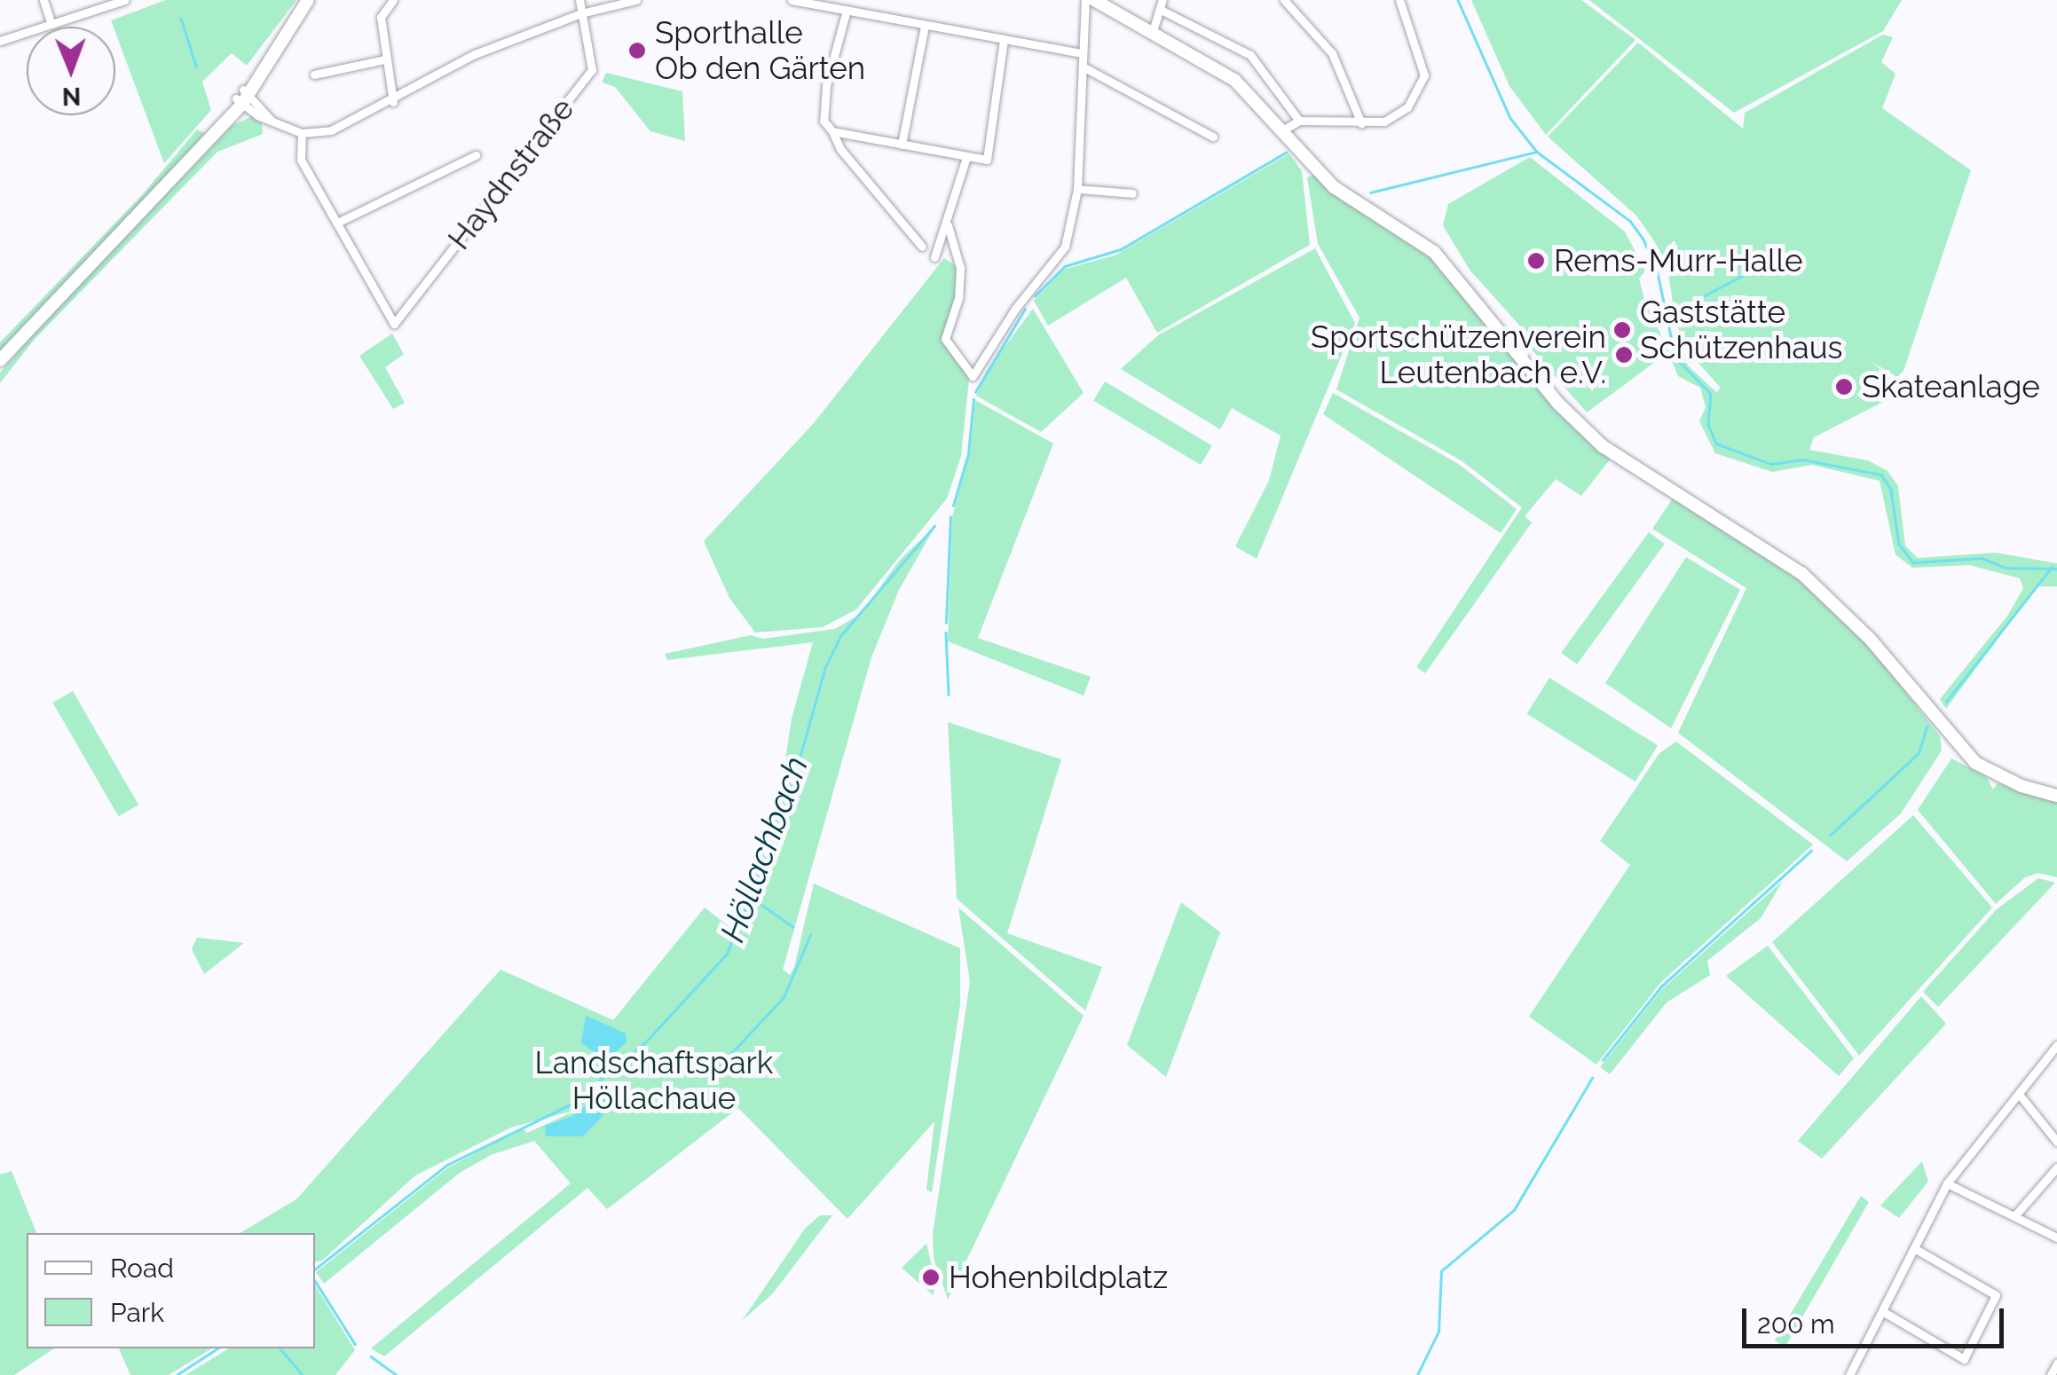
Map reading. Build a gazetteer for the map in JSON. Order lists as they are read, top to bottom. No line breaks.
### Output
{"streets":{"street":["Haydnstraße"]},"water":["Höllachbach"],"parks":["Landschaftspark Höllachaue"],"places":["Sporthalle Ob den Gärten","Rems-Murr-Halle","Gaststätte Schützenhaus","Sportschützenverein Leutenbach e.V.","Skateanlage","Hohenbildplatz"],"legend":["Road","Park"],"scale_bar":"200 m","north":"bottom"}
